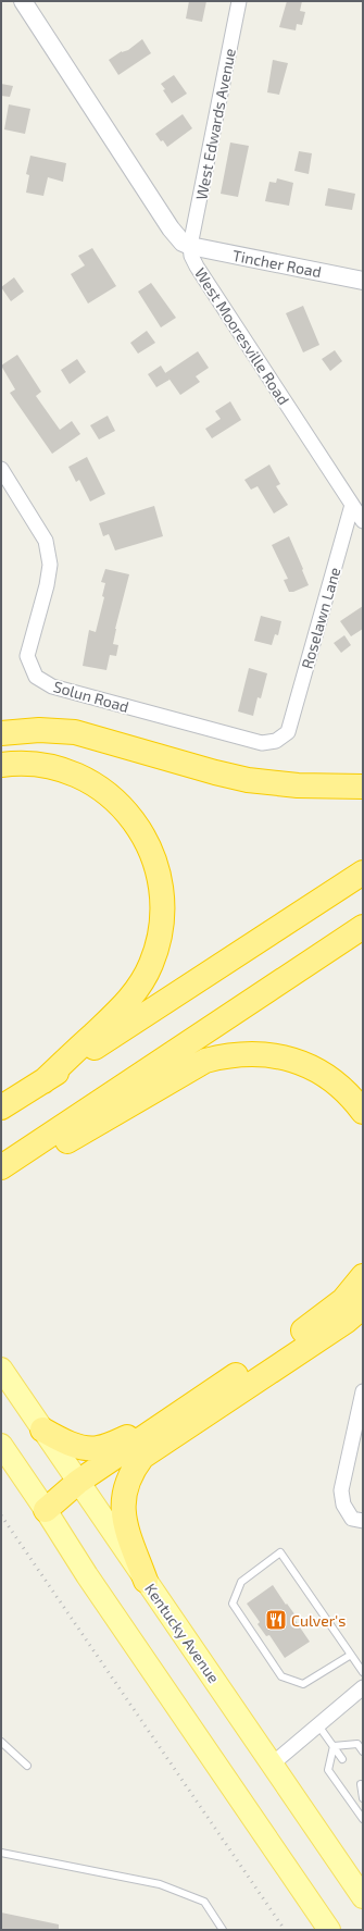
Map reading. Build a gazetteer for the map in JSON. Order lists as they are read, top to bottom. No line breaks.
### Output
{"streets":{"main road":["Kentucky Avenue"],"street":["West Edwards Avenue","Tincher Road","West Mooresville Road","Roselawn Lane","Solun Road"]},"crossings":[["West Edwards Avenue","Tincher Road"],["West Edwards Avenue","West Mooresville Road"],["Tincher Road","West Mooresville Road"],["West Mooresville Road","Roselawn Lane"],["Roselawn Lane","Solun Road"]],"places":{"restaurant":["Culver's"]}}
